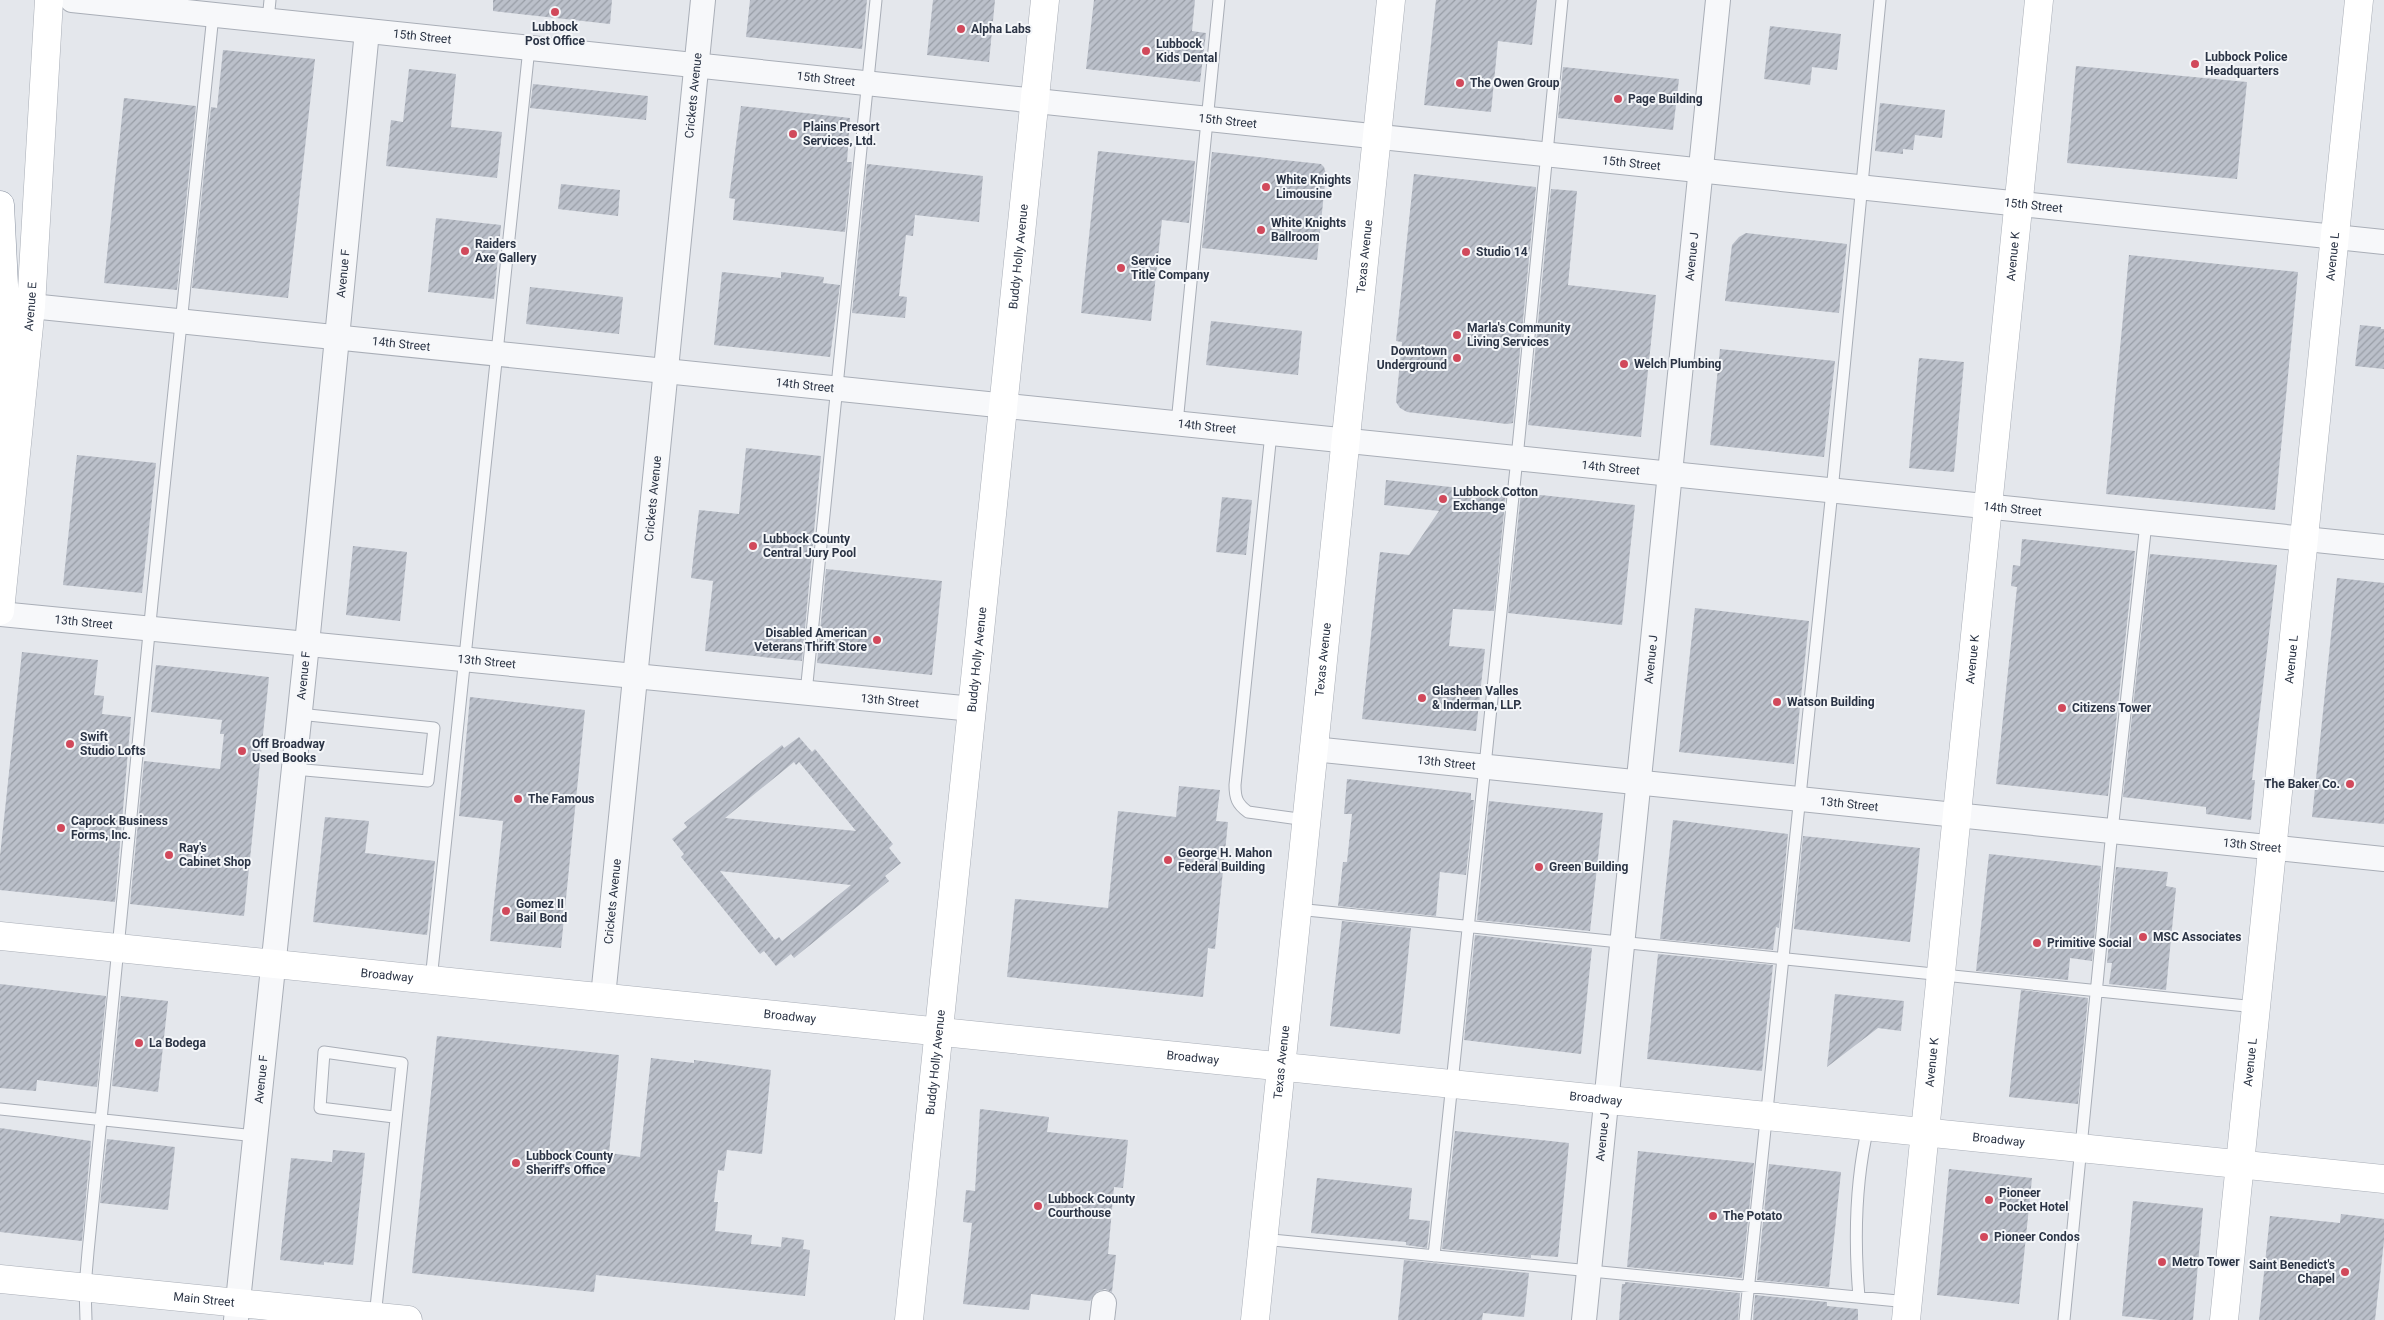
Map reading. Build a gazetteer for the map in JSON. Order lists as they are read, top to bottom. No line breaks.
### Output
{"streets":{"main road":["Buddy Holly Avenue","Texas Avenue","Avenue K","Avenue L","Avenue E","Broadway","Main Street"],"street":["15th Street","Crickets Avenue","Avenue J","Avenue F","14th Street","13th Street"]},"crossings":[["15th Street","Crickets Avenue"],["15th Street","Buddy Holly Avenue"],["15th Street","Texas Avenue"],["15th Street","Avenue J"],["15th Street","Avenue K"],["15th Street","Avenue L"],["15th Street","Avenue F"],["Crickets Avenue","14th Street"],["Crickets Avenue","13th Street"],["Crickets Avenue","Broadway"],["Buddy Holly Avenue","14th Street"],["Buddy Holly Avenue","13th Street"],["Buddy Holly Avenue","Broadway"],["Texas Avenue","14th Street"],["Texas Avenue","13th Street"],["Texas Avenue","Broadway"],["Avenue J","14th Street"],["Avenue J","13th Street"],["Avenue J","Broadway"],["Avenue K","14th Street"],["Avenue K","13th Street"],["Avenue K","Broadway"],["Avenue L","14th Street"],["Avenue L","13th Street"],["Avenue L","Broadway"],["Avenue F","14th Street"],["Avenue F","13th Street"],["Avenue F","Broadway"],["Avenue F","Main Street"],["Avenue E","14th Street"],["Avenue E","13th Street"]],"places":["Lubbock Post Office","Alpha Labs","Lubbock Kids Dental","Lubbock Police Headquarters","The Owen Group","Page Building","Plains Presort Services, Ltd.","White Knights Limousine","White Knights Ballroom","Raiders Axe Gallery","Studio 14","Service Title Company","Marla's Community Living Services","Downtown Underground","Welch Plumbing","Lubbock Cotton Exchange","Lubbock County Central Jury Pool","Disabled American Veterans Thrift Store","Glasheen Valles & Inderman, LLP.","Watson Building","Citizens Tower","Swift Studio Lofts","Off Broadway Used Books","The Baker Co.","The Famous","Caprock Business Forms, Inc.","Ray's Cabinet Shop","George H. Mahon Federal Building","Green Building","Gomez II Bail Bond","MSC Associates","Primitive Social","La Bodega","Lubbock County Sheriff's Office","Pioneer Pocket Hotel","Lubbock County Courthouse","The Potato","Pioneer Condos","Metro Tower","Saint Benedict's Chapel"]}
